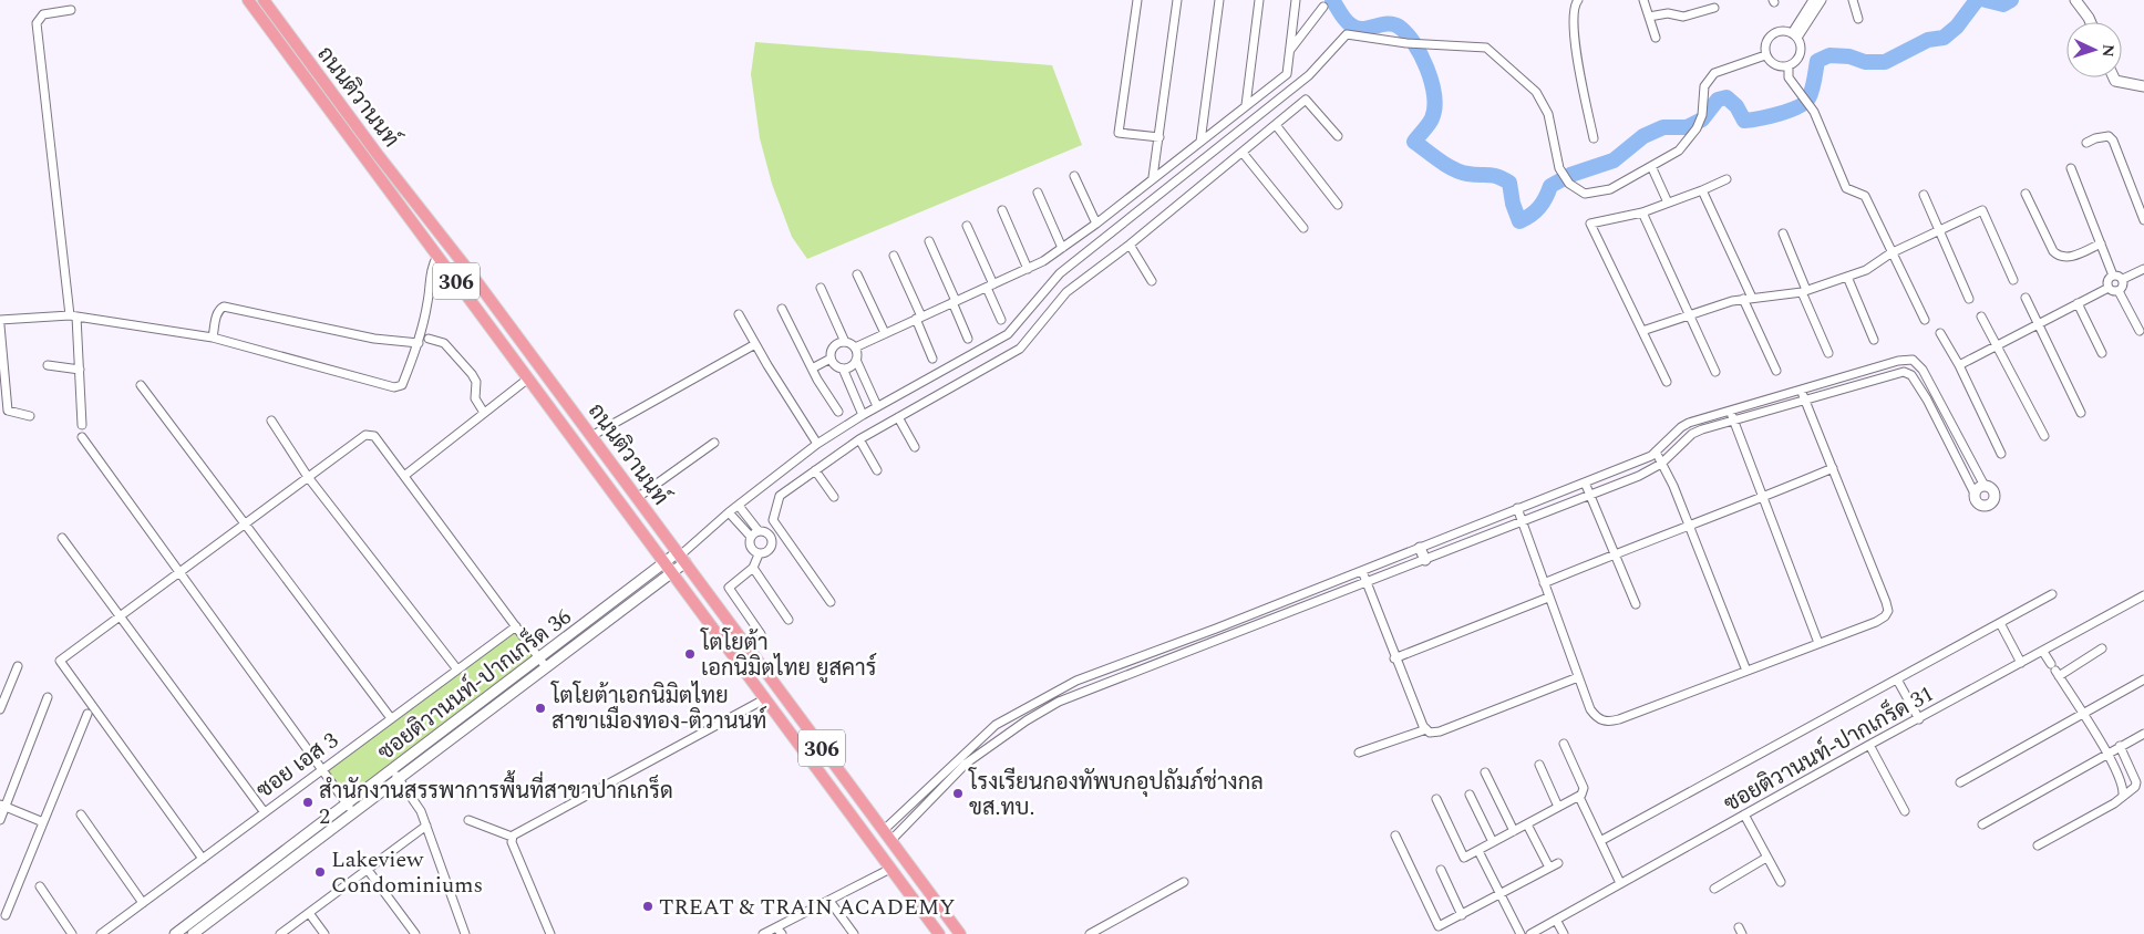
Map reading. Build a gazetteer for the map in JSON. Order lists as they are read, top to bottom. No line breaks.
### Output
{"streets":{"main road":["ถนนติวานนท์","306"],"street":["ซอยติวานนท์-ปากเกร็ด 36","ซอยติวานนท์-ปากเกร็ด 31","ซอย เอส 3"]},"crossings":[["ถนนติวานนท์","ซอยติวานนท์-ปากเกร็ด 36"]],"places":["โตโยต้า เอกนิมิตไทย ยูสคาร์","โตโยต้าเอกนิมิตไทย สาขาเมืองทอง-ติวานนท์","โรงเรียนกองทัพบกอุปถัมภ์ช่างกล ขส.ทบ.","สำนักงานสรรพาการพื้นที่สาขาปากเกร็ด 2","Lakeview Condominiums","TREAT & TRAIN ACADEMY"],"north":"right"}
